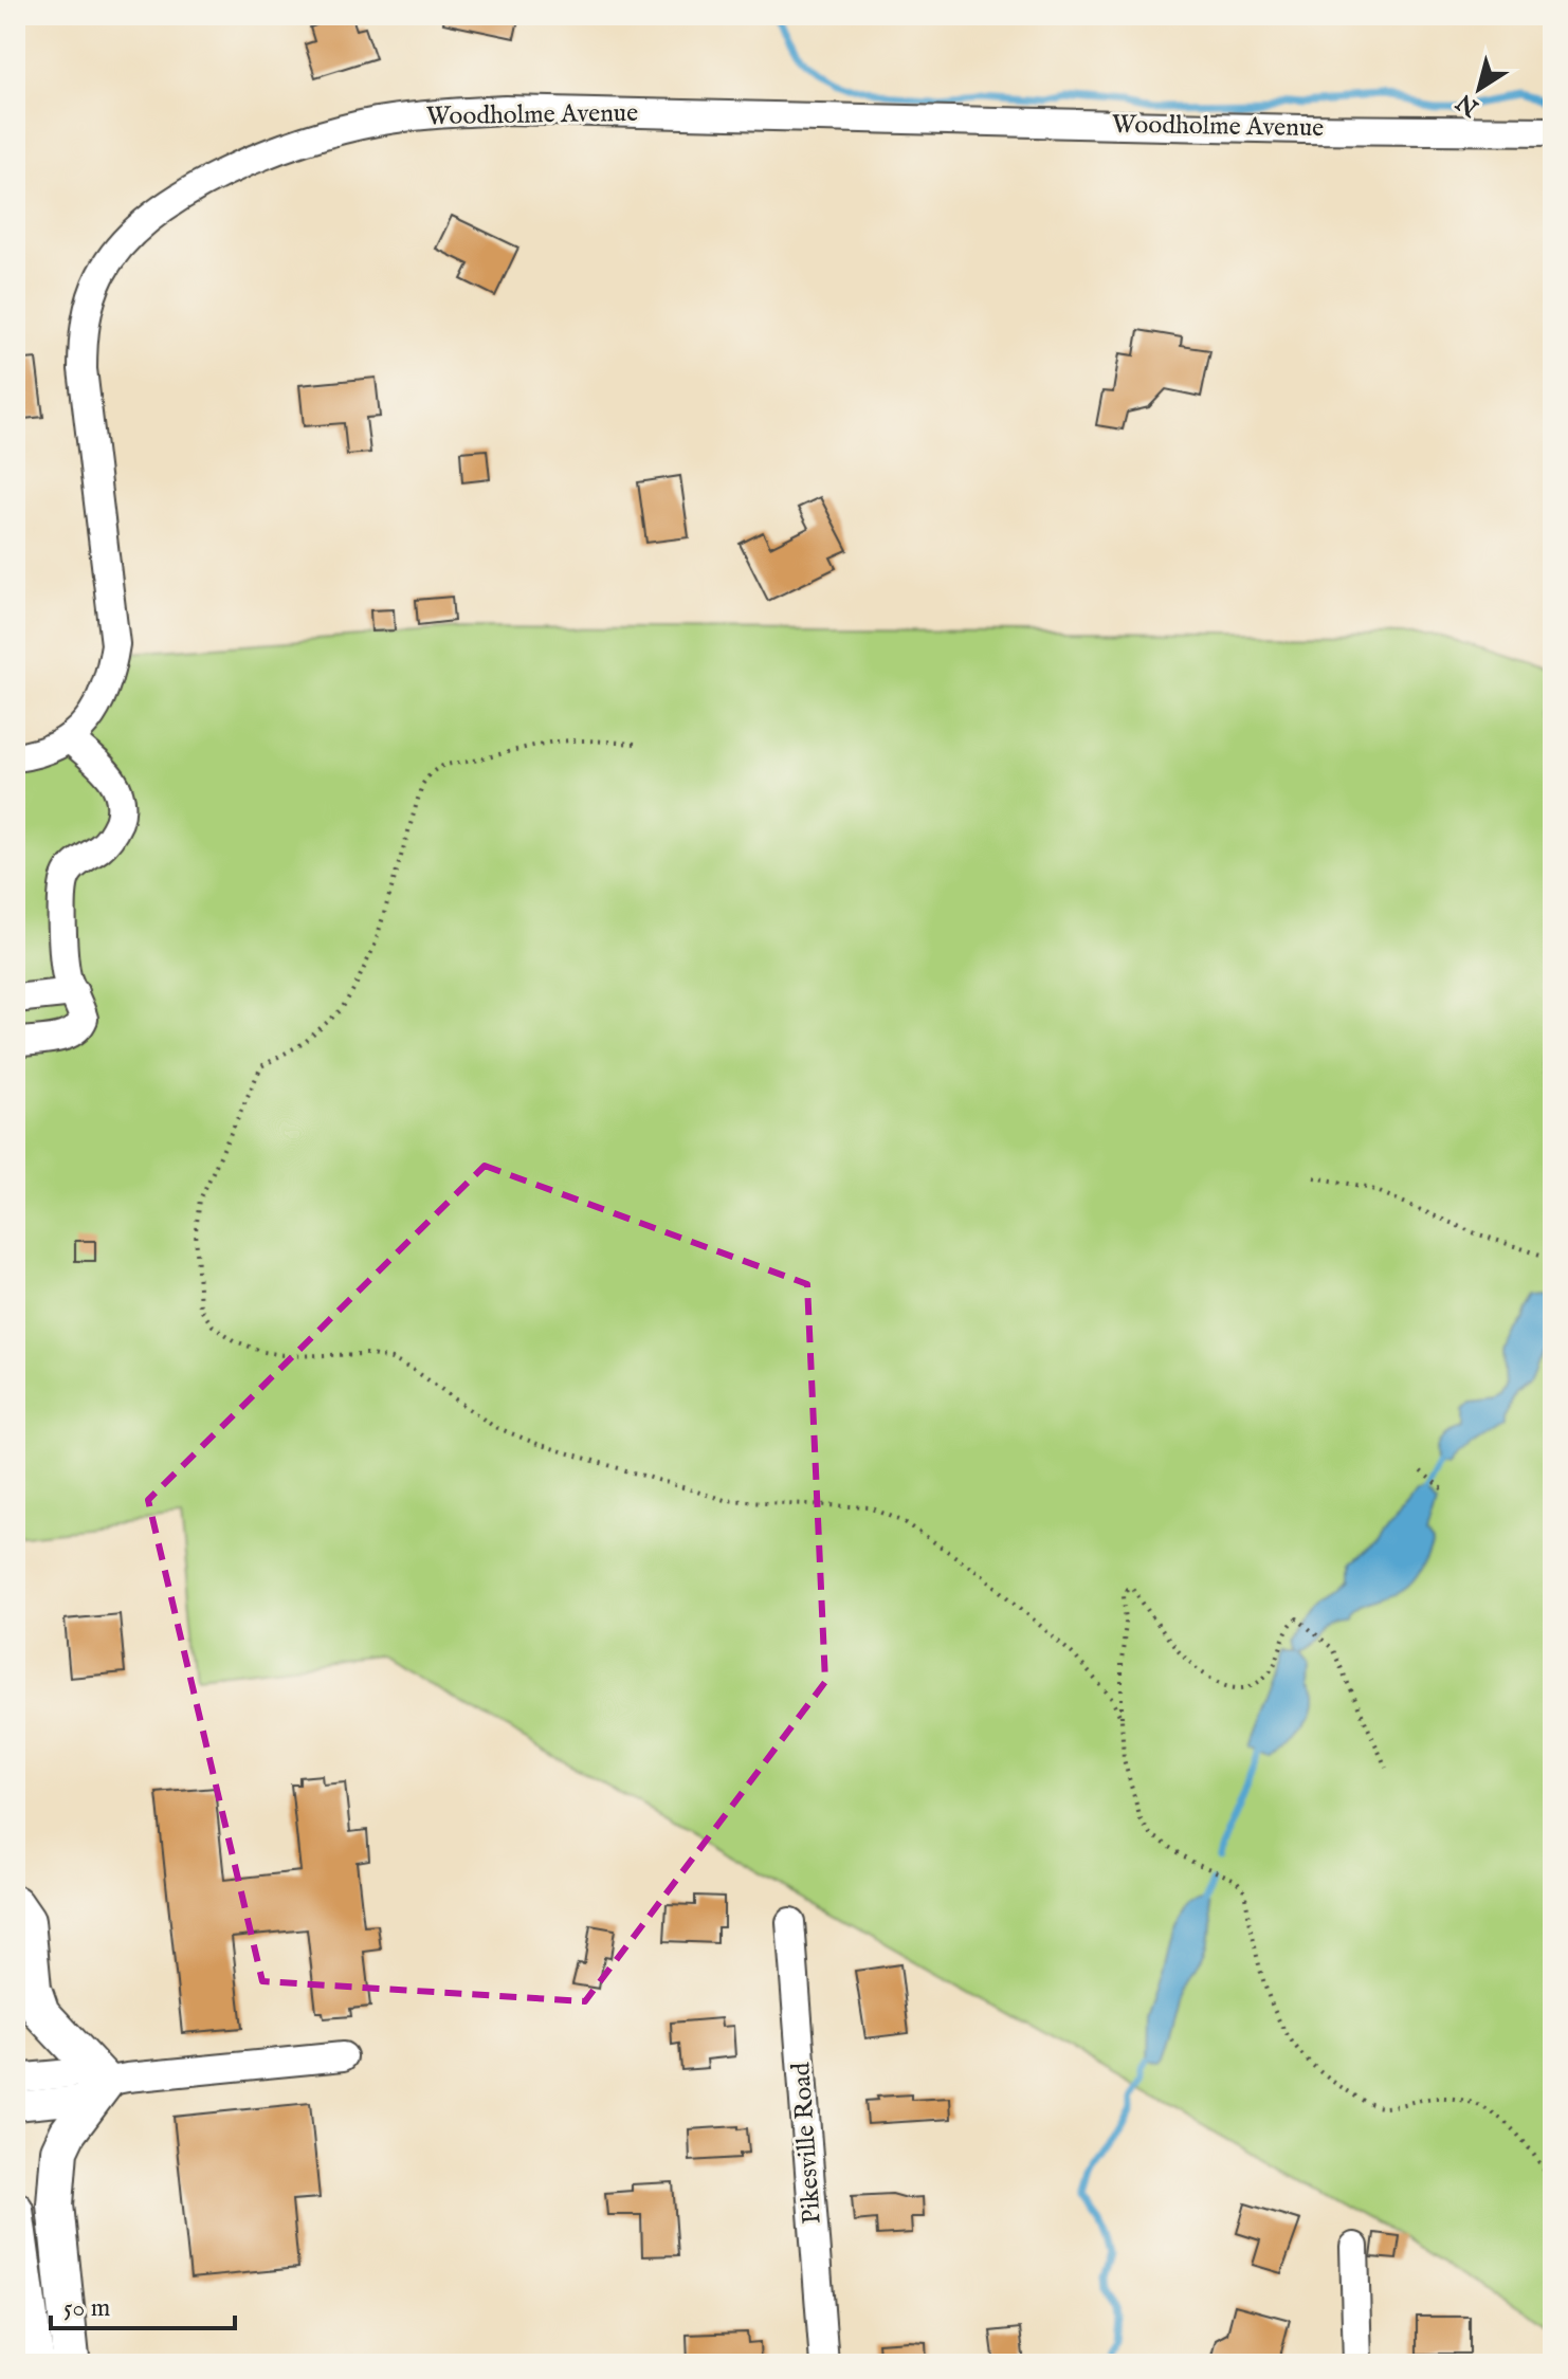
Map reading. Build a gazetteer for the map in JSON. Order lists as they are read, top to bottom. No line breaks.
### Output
{"streets":{"street":["Woodholme Avenue","Pikesville Road"]},"scale_bar":"50 m","north":"bottom left"}
